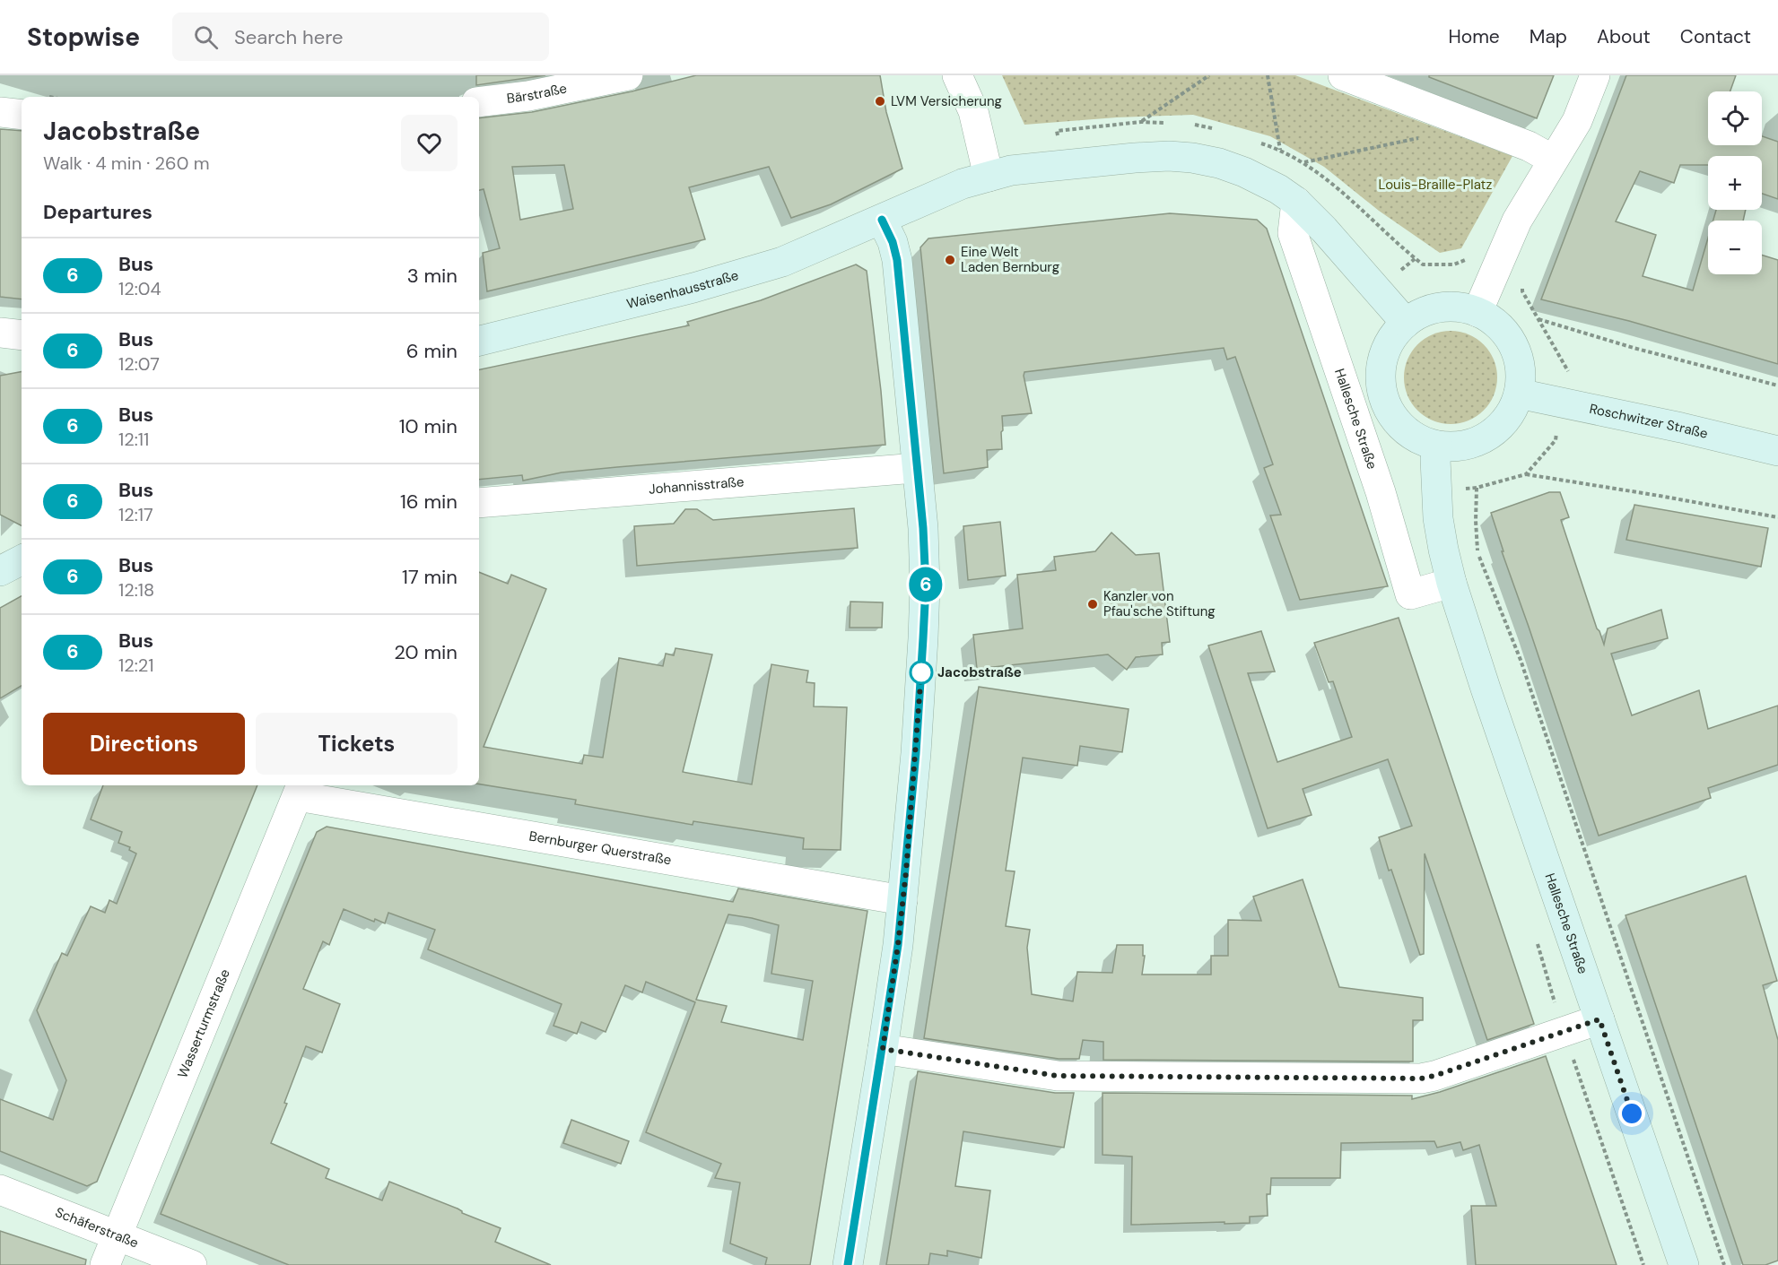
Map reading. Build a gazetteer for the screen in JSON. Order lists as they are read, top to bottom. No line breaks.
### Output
{"streets":{"street":["Bärstraße","Waisenhausstraße","Hallesche Straße","Roschwitzer Straße","Johannisstraße","Bernburger Querstraße","Wasserturmstraße","Schäferstraße"]},"crossings":[["Hallesche Straße","Roschwitzer Straße"],["Bernburger Querstraße","Wasserturmstraße"],["Wasserturmstraße","Schäferstraße"]],"parks":["Louis-Braille-Platz"],"places":["LVM Versicherung","Eine Welt Laden Bernburg","Kanzler von Pfau'sche Stiftung","Jacobstraße"],"lines":["bus line 6"],"page":{"header":"Stopwise","search":"Search here","nav":["Home","Map","About","Contact"],"on_map":"6","map_buttons":["+","−"],"heading":[["Jacobstraße","Walk · 4 min · 260 m"],"Departures"],"list":[{"mark":"6","name":"Bus","note":"12:04","value":"3 min"},{"mark":"6","name":"Bus","note":"12:07","value":"6 min"},{"mark":"6","name":"Bus","note":"12:11","value":"10 min"},{"mark":"6","name":"Bus","note":"12:17","value":"16 min"},{"mark":"6","name":"Bus","note":"12:18","value":"17 min"},{"mark":"6","name":"Bus","note":"12:21","value":"20 min"}],"buttons":["Directions","Tickets"]}}
